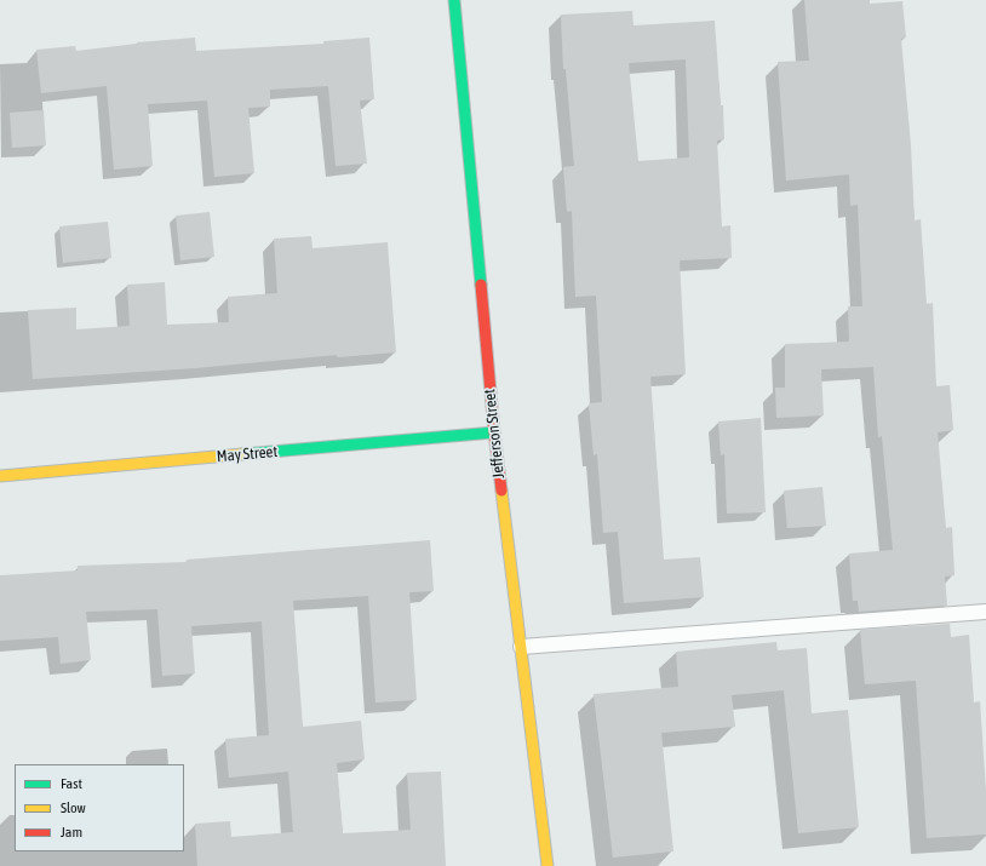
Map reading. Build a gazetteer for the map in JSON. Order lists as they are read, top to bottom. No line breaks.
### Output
{"streets":{"street":["Jefferson Street","May Street"]},"crossings":[["Jefferson Street","May Street"]],"legend":["Fast","Slow","Jam"]}
